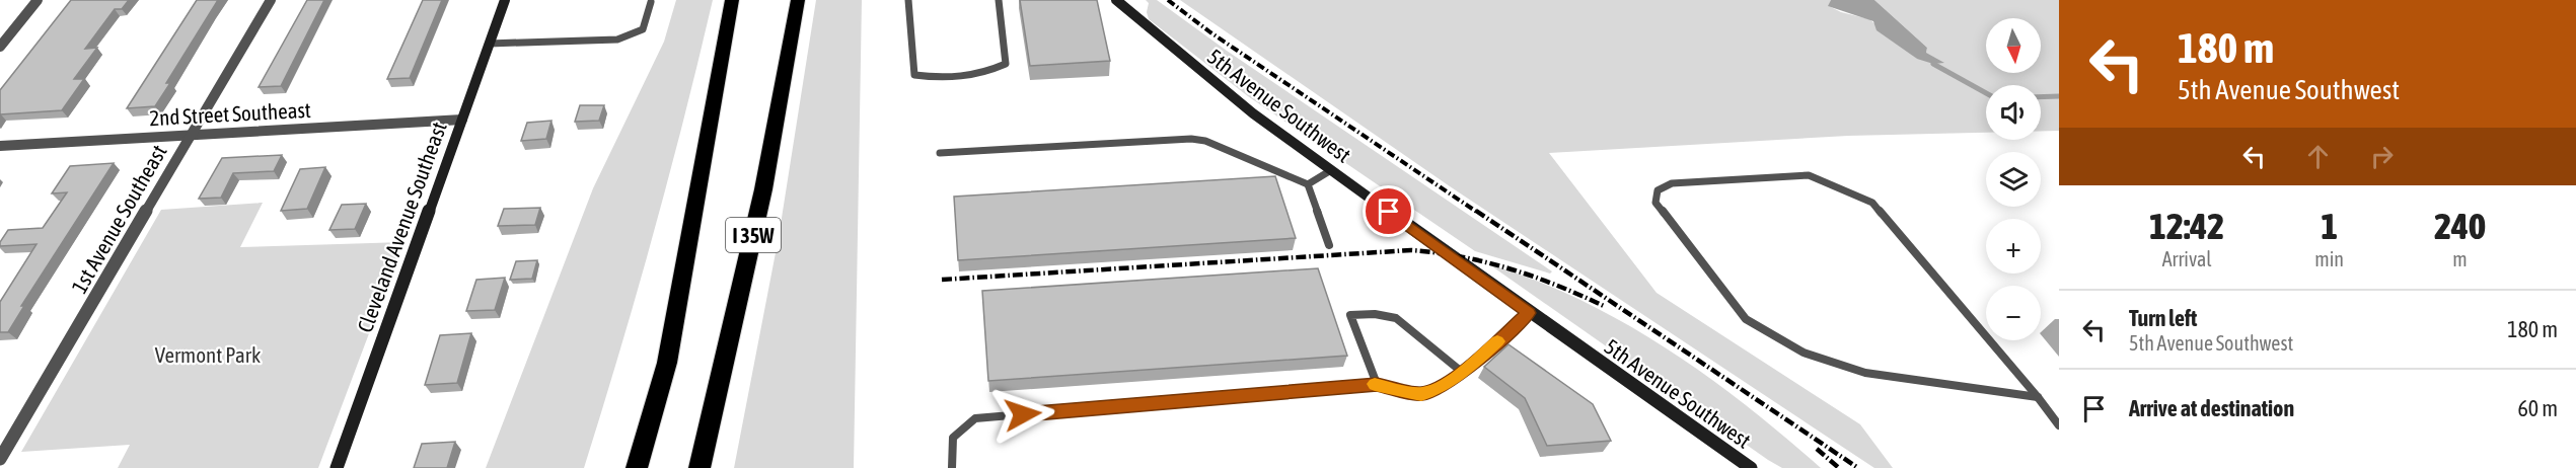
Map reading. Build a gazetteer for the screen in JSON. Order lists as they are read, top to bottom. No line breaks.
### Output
{"streets":{"highway":["I 35W"],"street":["5th Avenue Southwest","2nd Street Southeast","1st Avenue Southeast","Cleveland Avenue Southeast"]},"crossings":[["2nd Street Southeast","1st Avenue Southeast"],["2nd Street Southeast","Cleveland Avenue Southeast"]],"parks":["Vermont Park"],"north":"bottom","page":{"turn":["180 m","5th Avenue Southwest"],"map_buttons":["+","−"],"eta":["12:42","Arrival","1","min","240","m"],"list":[{"name":"Turn left","note":"5th Avenue Southwest","value":"180 m"},{"name":"Arrive at destination","value":"60 m"}]}}
